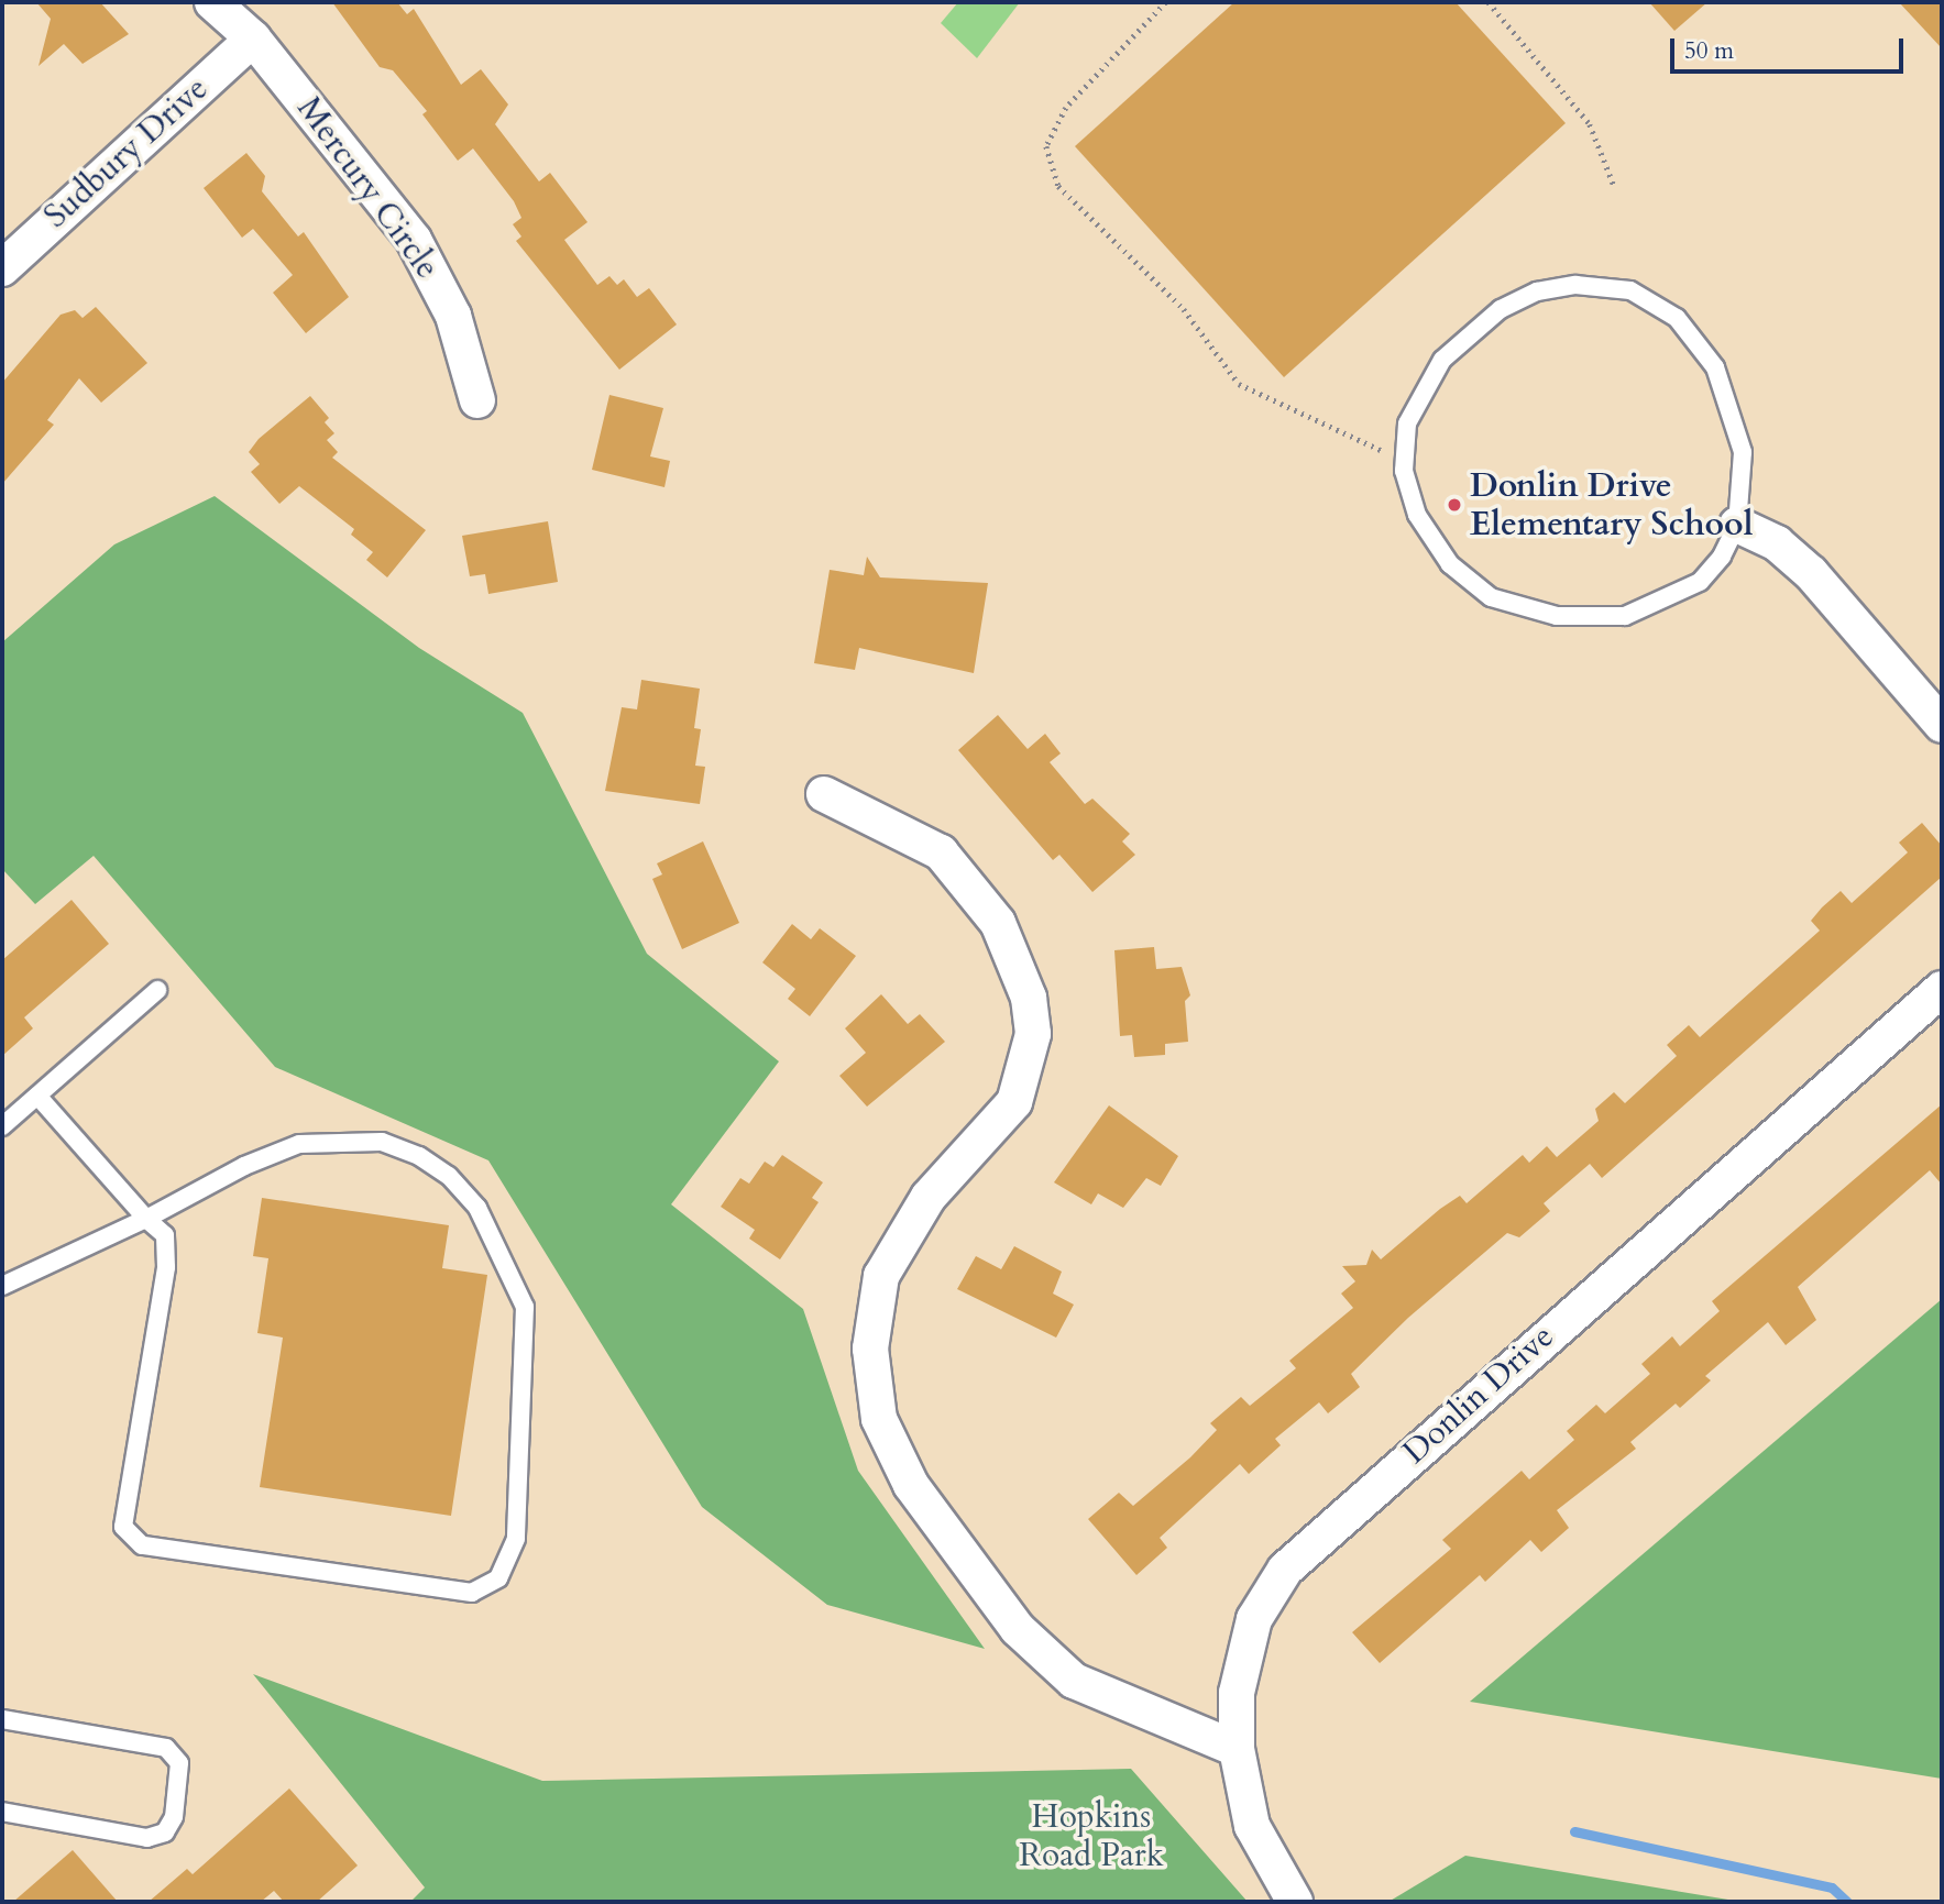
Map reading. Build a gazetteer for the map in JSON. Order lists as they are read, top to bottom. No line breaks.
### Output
{"streets":{"street":["Sudbury Drive","Mercury Circle","Donlin Drive"]},"crossings":[["Sudbury Drive","Mercury Circle"]],"parks":["Hopkins Road Park"],"places":["Donlin Drive Elementary School"],"scale_bar":"50 m"}
